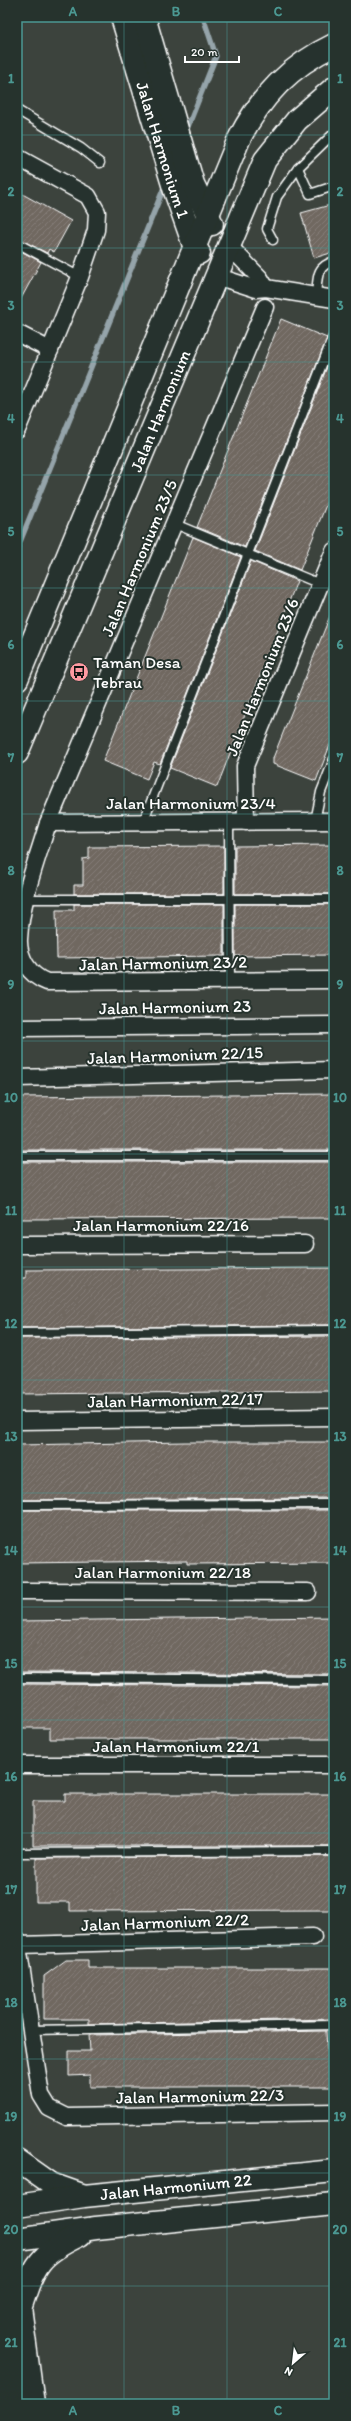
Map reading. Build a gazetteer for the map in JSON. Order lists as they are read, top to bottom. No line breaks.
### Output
{"streets":{"main road":["Jalan Harmonium 1","Jalan Harmonium","Jalan Harmonium 22"],"street":["Jalan Harmonium 23/5","Jalan Harmonium 23/6","Jalan Harmonium 23/4","Jalan Harmonium 23/2","Jalan Harmonium 23","Jalan Harmonium 22/15","Jalan Harmonium 22/16","Jalan Harmonium 22/17","Jalan Harmonium 22/18","Jalan Harmonium 22/1","Jalan Harmonium 22/2","Jalan Harmonium 22/3"]},"crossings":[["Jalan Harmonium 1","Jalan Harmonium"],["Jalan Harmonium 23/5","Jalan Harmonium 23/4"],["Jalan Harmonium 23/5","Jalan Harmonium 23/2"],["Jalan Harmonium 23/6","Jalan Harmonium 23/4"]],"places":{"bus stop":["Taman Desa Tebrau"]},"scale_bar":"20 m","north":"bottom left","grid":{"columns":["A","B","C"],"rows":["1","2","3","4","5","6","7","8","9","10","11","12","13","14","15","16","17","18","19","20","21"]}}
